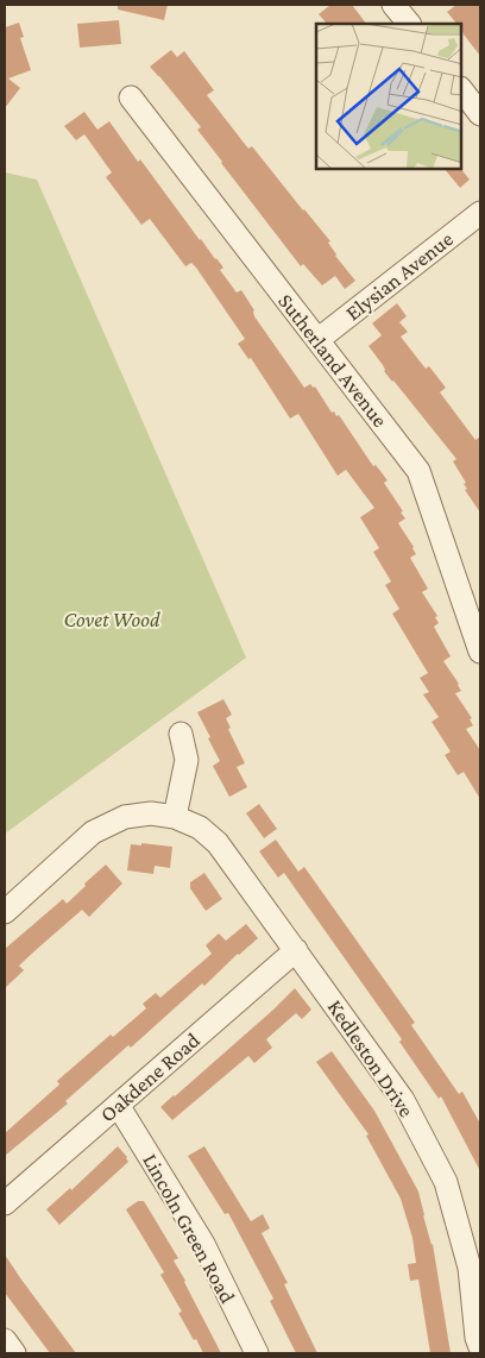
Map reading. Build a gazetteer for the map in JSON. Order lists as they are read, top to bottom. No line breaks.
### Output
{"streets":{"street":["Elysian Avenue","Sutherland Avenue","Kedleston Drive","Oakdene Road","Lincoln Green Road"]},"crossings":[["Elysian Avenue","Sutherland Avenue"],["Kedleston Drive","Oakdene Road"],["Oakdene Road","Lincoln Green Road"]],"parks":["Covet Wood"]}
